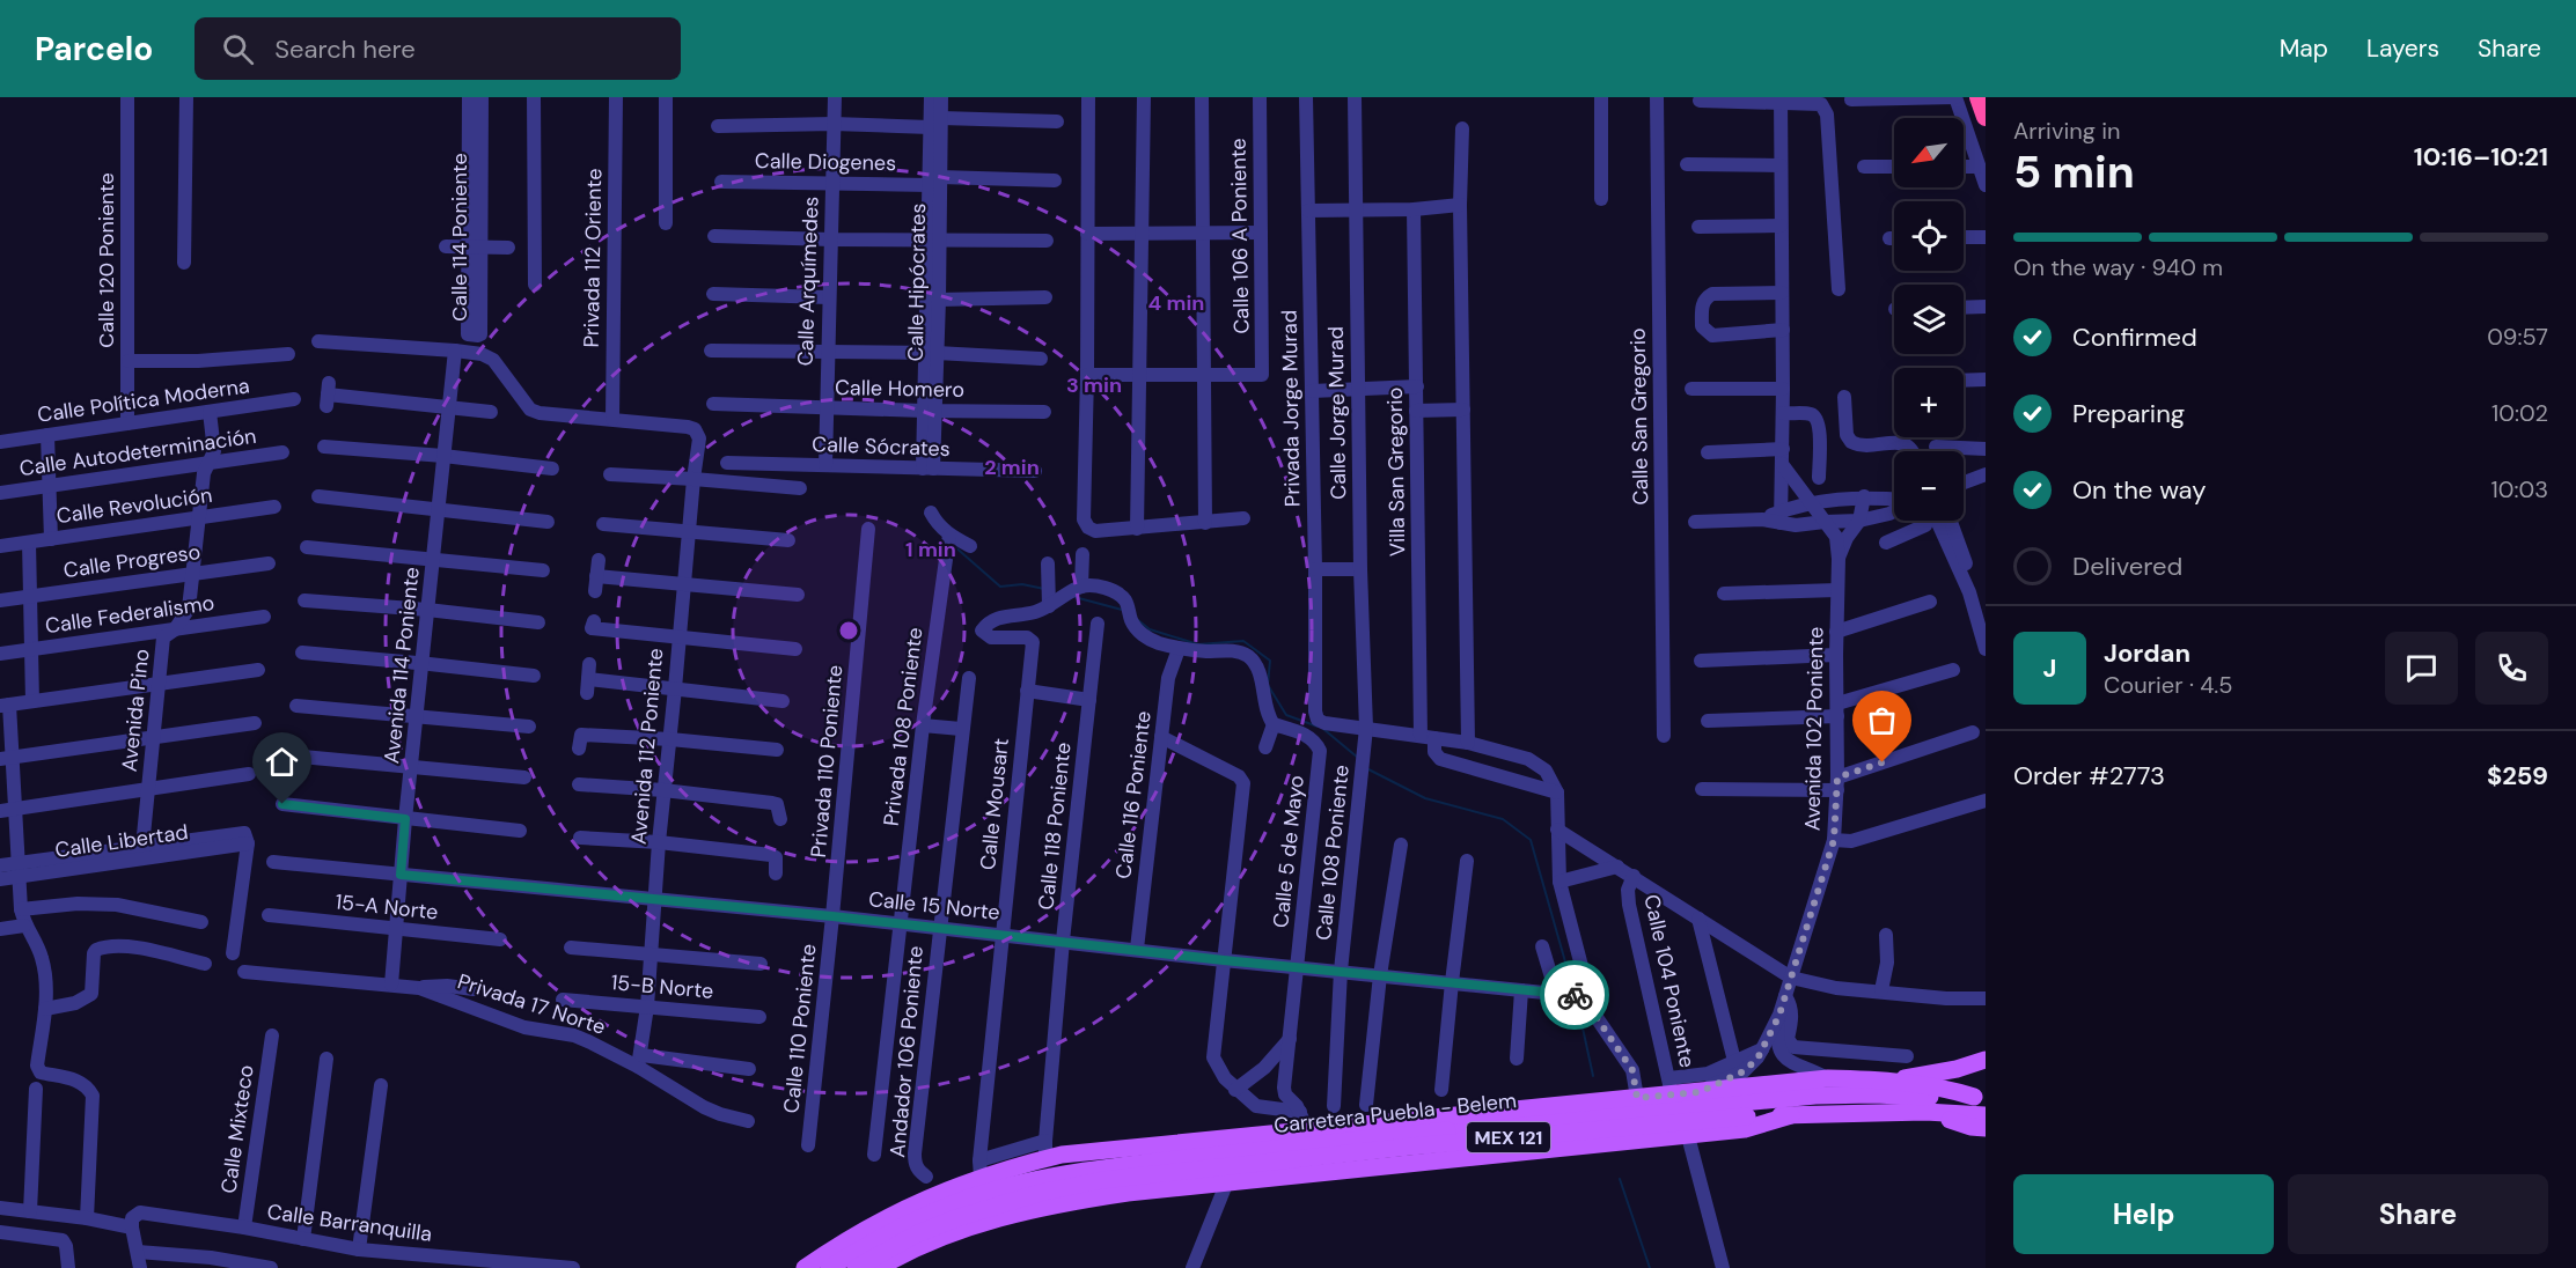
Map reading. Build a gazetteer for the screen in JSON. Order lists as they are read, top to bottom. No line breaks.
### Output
{"streets":{"main road":["Carretera Puebla - Belem","MEX 121"],"street":["Calle Diogenes","Calle 106 A Poniente","Calle 114 Poniente","Privada 112 Oriente","Calle 120 Poniente","Calle Arquímedes","Calle Hipócrates","Calle Homero","Calle Política Moderna","Privada Jorge Murad","Calle Jorge Murad","Calle San Gregorio","Calle Sócrates","Calle Autodeterminación","Villa San Gregorio","Calle Revolución","Calle Progreso","Calle Federalismo","Avenida 114 Poniente","Avenida Pino","Privada 108 Poniente","Avenida 102 Poniente","Avenida 112 Poniente","Privada 110 Poniente","Calle 116 Poniente","Calle Mousart","Calle 118 Poniente","Calle Libertad","Calle 5 de Mayo","Calle 108 Poniente","Calle 15 Norte","15-A Norte","Calle 104 Poniente","15-B Norte","Privada 17 Norte","Calle 110 Poniente","Andador 106 Poniente","Calle Mixteco","Calle Barranquilla"]},"crossings":[["Calle Diogenes","Calle Arquímedes"],["Calle Diogenes","Calle Hipócrates"],["Privada 112 Oriente","Avenida 112 Poniente"],["Calle 120 Poniente","Calle Política Moderna"],["Calle Arquímedes","Calle Homero"],["Calle Arquímedes","Calle Sócrates"],["Calle Hipócrates","Calle Homero"],["Calle Hipócrates","Calle Sócrates"],["Calle Política Moderna","Avenida Pino"],["Privada Jorge Murad","Calle Jorge Murad"],["Privada Jorge Murad","Calle 108 Poniente"],["Calle Jorge Murad","Calle 108 Poniente"],["Calle Autodeterminación","Avenida Pino"],["Calle Revolución","Avenida Pino"],["Calle Progreso","Avenida Pino"],["Calle Federalismo","Avenida Pino"],["Avenida 114 Poniente","Calle 15 Norte"],["Avenida 114 Poniente","15-A Norte"],["Avenida 114 Poniente","Privada 17 Norte"],["Avenida Pino","Calle Libertad"],["Privada 108 Poniente","Calle 15 Norte"],["Avenida 102 Poniente","Calle 104 Poniente"],["Avenida 112 Poniente","Calle 15 Norte"],["Avenida 112 Poniente","15-B Norte"],["Avenida 112 Poniente","Privada 17 Norte"],["Privada 110 Poniente","Calle 15 Norte"],["Privada 110 Poniente","Calle 110 Poniente"],["Calle 116 Poniente","Calle 15 Norte"],["Calle Mousart","Calle 15 Norte"],["Calle 118 Poniente","Calle 15 Norte"],["Calle 5 de Mayo","Calle 15 Norte"],["Calle 108 Poniente","Calle 15 Norte"],["Calle 15 Norte","Calle 110 Poniente"],["Calle 15 Norte","Andador 106 Poniente"],["Calle Mixteco","Calle Barranquilla"]],"north":"bottom left","page":{"header":"Parcelo","search":"Search here","nav":["Map","Layers","Share"],"heading":["5 min","Arriving in","10:16–10:21"],"panel":["Jordan","Courier · 4.5","Order #2773","$259"],"map_buttons":["+","−"],"bar":"On the way · 940 m","list":[["Confirmed","09:57"],["Preparing","10:02"],["On the way","10:03"],"Delivered"],"round":"J","buttons":["Help","Share"]},"rings":["4 min","3 min","2 min","1 min"]}
